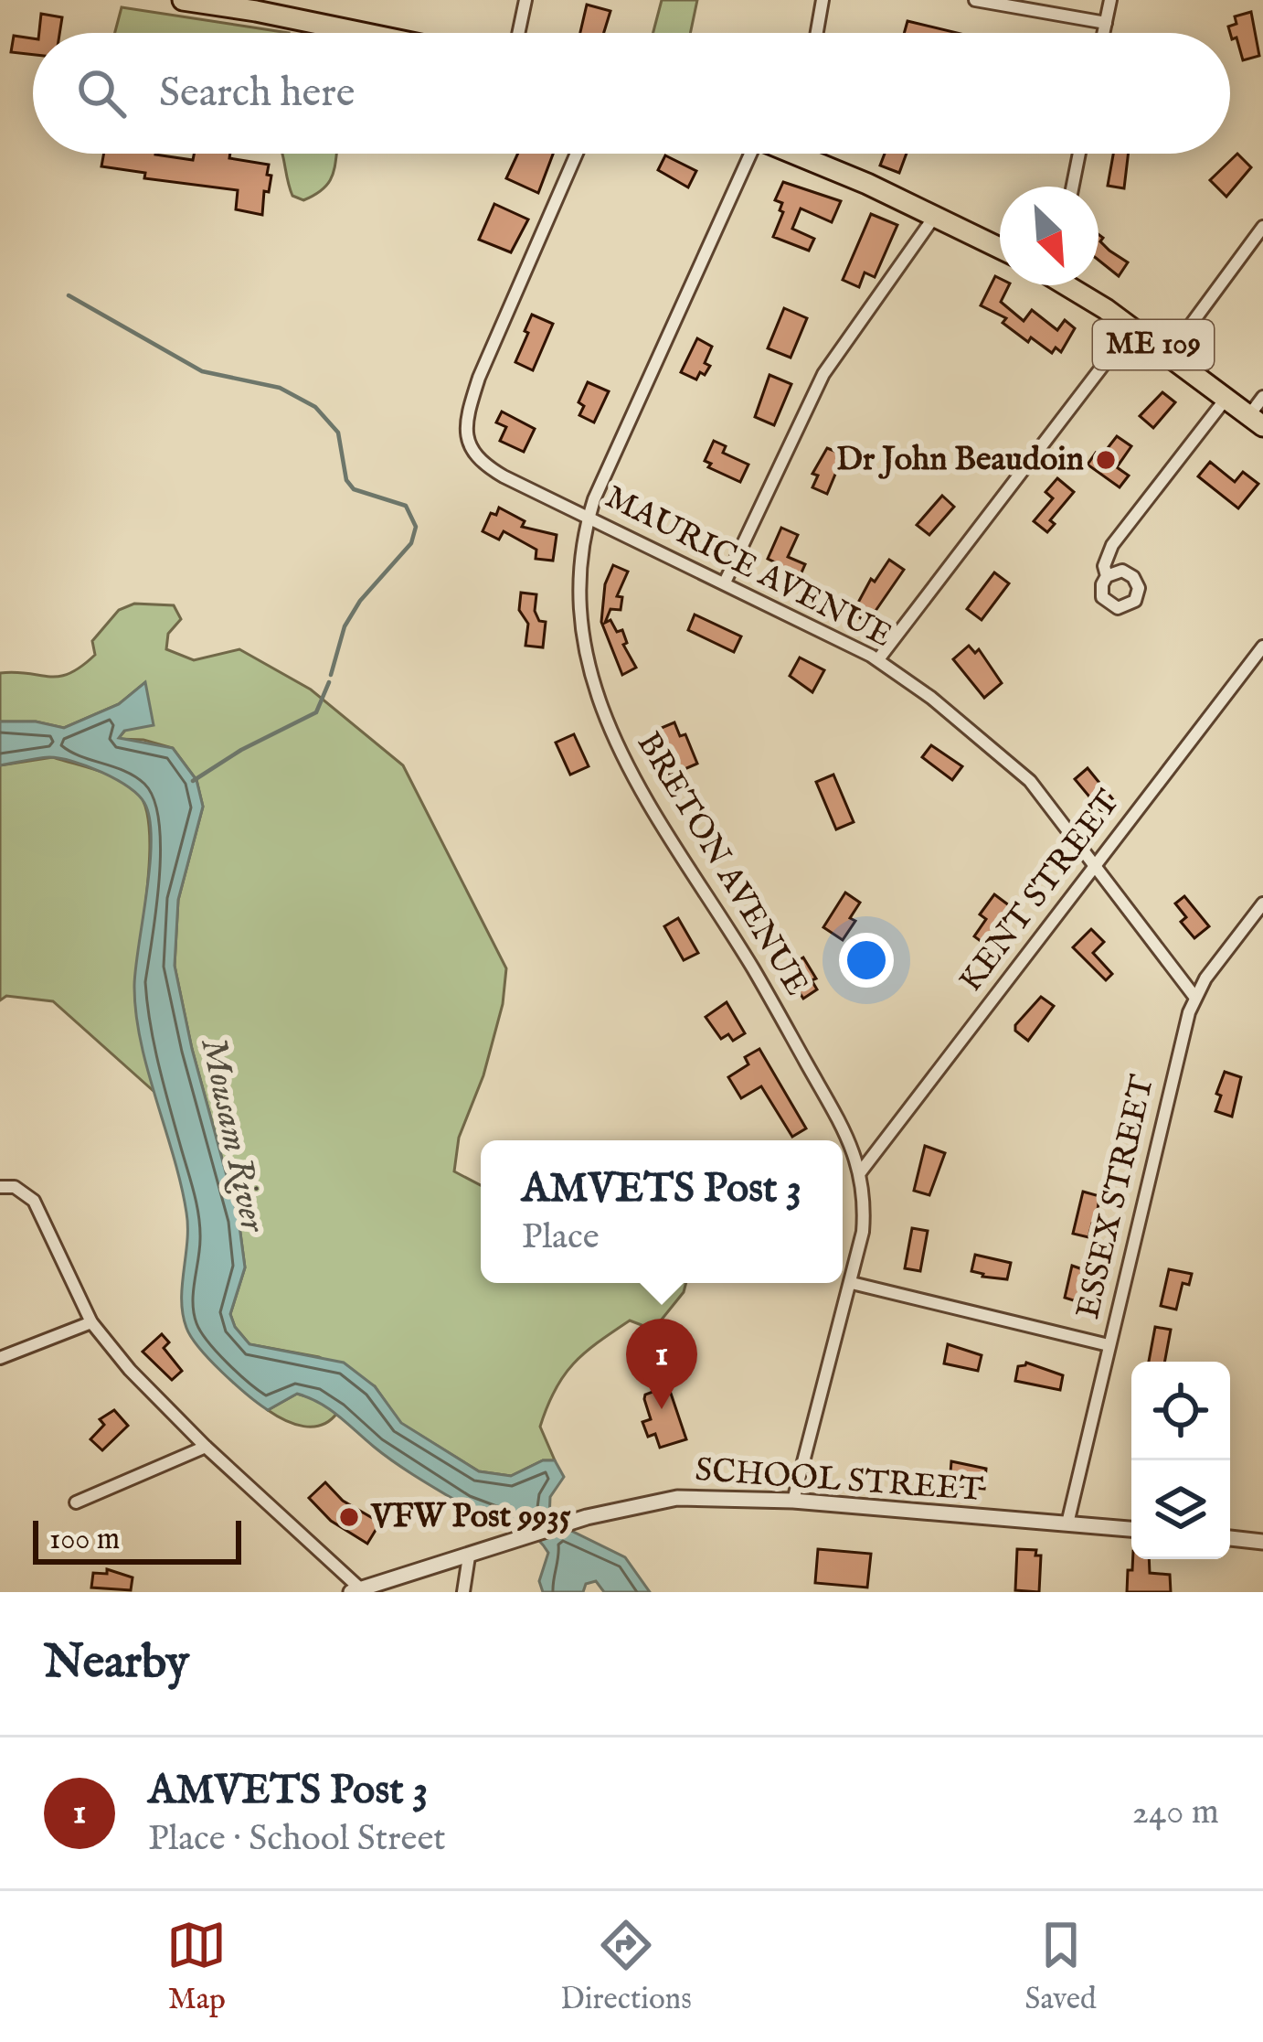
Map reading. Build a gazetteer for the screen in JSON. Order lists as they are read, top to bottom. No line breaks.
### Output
{"streets":{"highway":["ME 109"],"street":["MAURICE AVENUE","BRETON AVENUE","KENT STREET","ESSEX STREET","SCHOOL STREET"]},"crossings":[["MAURICE AVENUE","BRETON AVENUE"],["MAURICE AVENUE","KENT STREET"],["MAURICE AVENUE","ESSEX STREET"],["BRETON AVENUE","KENT STREET"],["BRETON AVENUE","SCHOOL STREET"],["ESSEX STREET","SCHOOL STREET"]],"water":["Mousam River"],"places":["Dr John Beaudoin","VFW Post 9935"],"scale_bar":"100 m","north":"bottom right","page":{"search":"Search here","popup":["AMVETS Post 3","Place"],"pins":"1","scale":"100 m","heading":"Nearby","list":[{"mark":"1","name":"AMVETS Post 3","note":"Place · School Street","value":"240 m"}],"nav":["Map","Directions","Saved"]}}
